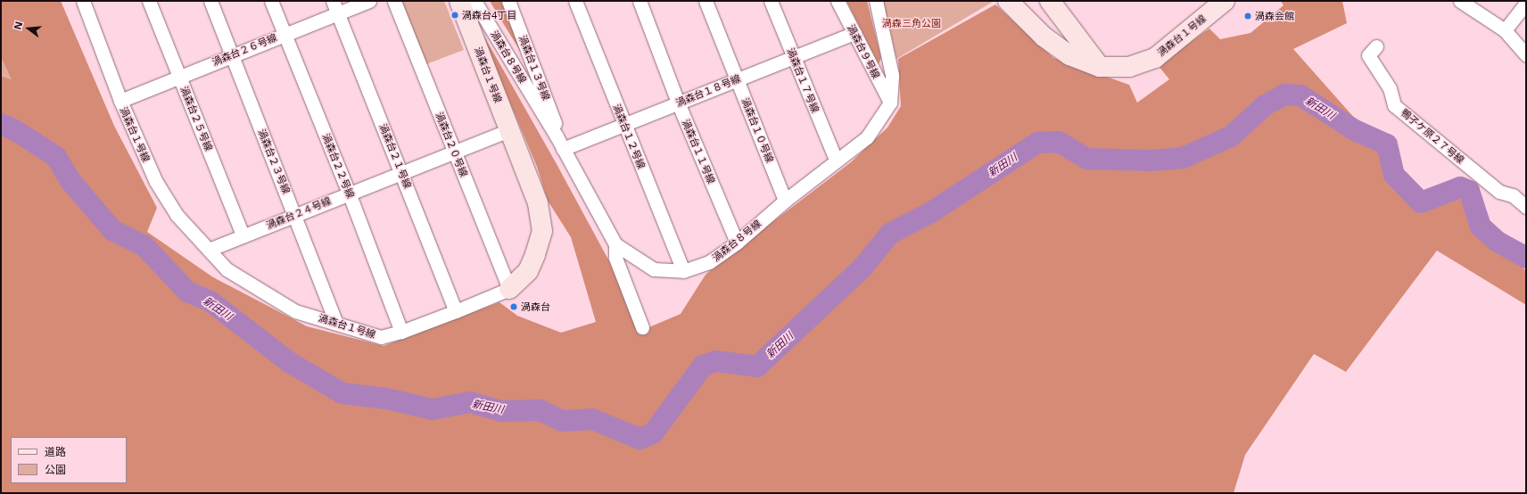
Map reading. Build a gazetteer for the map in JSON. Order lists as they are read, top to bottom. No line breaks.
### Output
{"streets":{"street":["渦森台１号線","渦森台２６号線","渦森台９号線","渦森台８号線","渦森台１３号線","渦森台１７号線","渦森台１８号線","渦森台２５号線","渦森台１０号線","渦森台１２号線","鴨子ケ原２７号線","渦森台２０号線","渦森台１１号線","渦森台２１号線","渦森台２３号線","渦森台２２号線","渦森台２４号線"]},"crossings":[["渦森台１号線","渦森台２６号線"],["渦森台１号線","渦森台２０号線"],["渦森台１号線","渦森台２１号線"],["渦森台１号線","渦森台２３号線"],["渦森台１号線","渦森台２２号線"],["渦森台１号線","渦森台２４号線"],["渦森台２６号線","渦森台２５号線"],["渦森台２６号線","渦森台２１号線"],["渦森台２６号線","渦森台２３号線"],["渦森台２６号線","渦森台２２号線"],["渦森台９号線","渦森台８号線"],["渦森台９号線","渦森台１８号線"],["渦森台８号線","渦森台１３号線"],["渦森台８号線","渦森台１７号線"],["渦森台８号線","渦森台１８号線"],["渦森台８号線","渦森台１０号線"],["渦森台８号線","渦森台１２号線"],["渦森台８号線","渦森台１１号線"],["渦森台１７号線","渦森台１８号線"],["渦森台１８号線","渦森台１０号線"],["渦森台１８号線","渦森台１２号線"],["渦森台１８号線","渦森台１１号線"],["渦森台２５号線","渦森台２４号線"],["渦森台２０号線","渦森台２４号線"],["渦森台２１号線","渦森台２４号線"],["渦森台２３号線","渦森台２４号線"],["渦森台２２号線","渦森台２４号線"]],"water":["新田川"],"parks":["渦森三角公園"],"places":["渦森台4丁目","渦森会館","渦森台"],"legend":["道路","公園"],"north":"left"}
